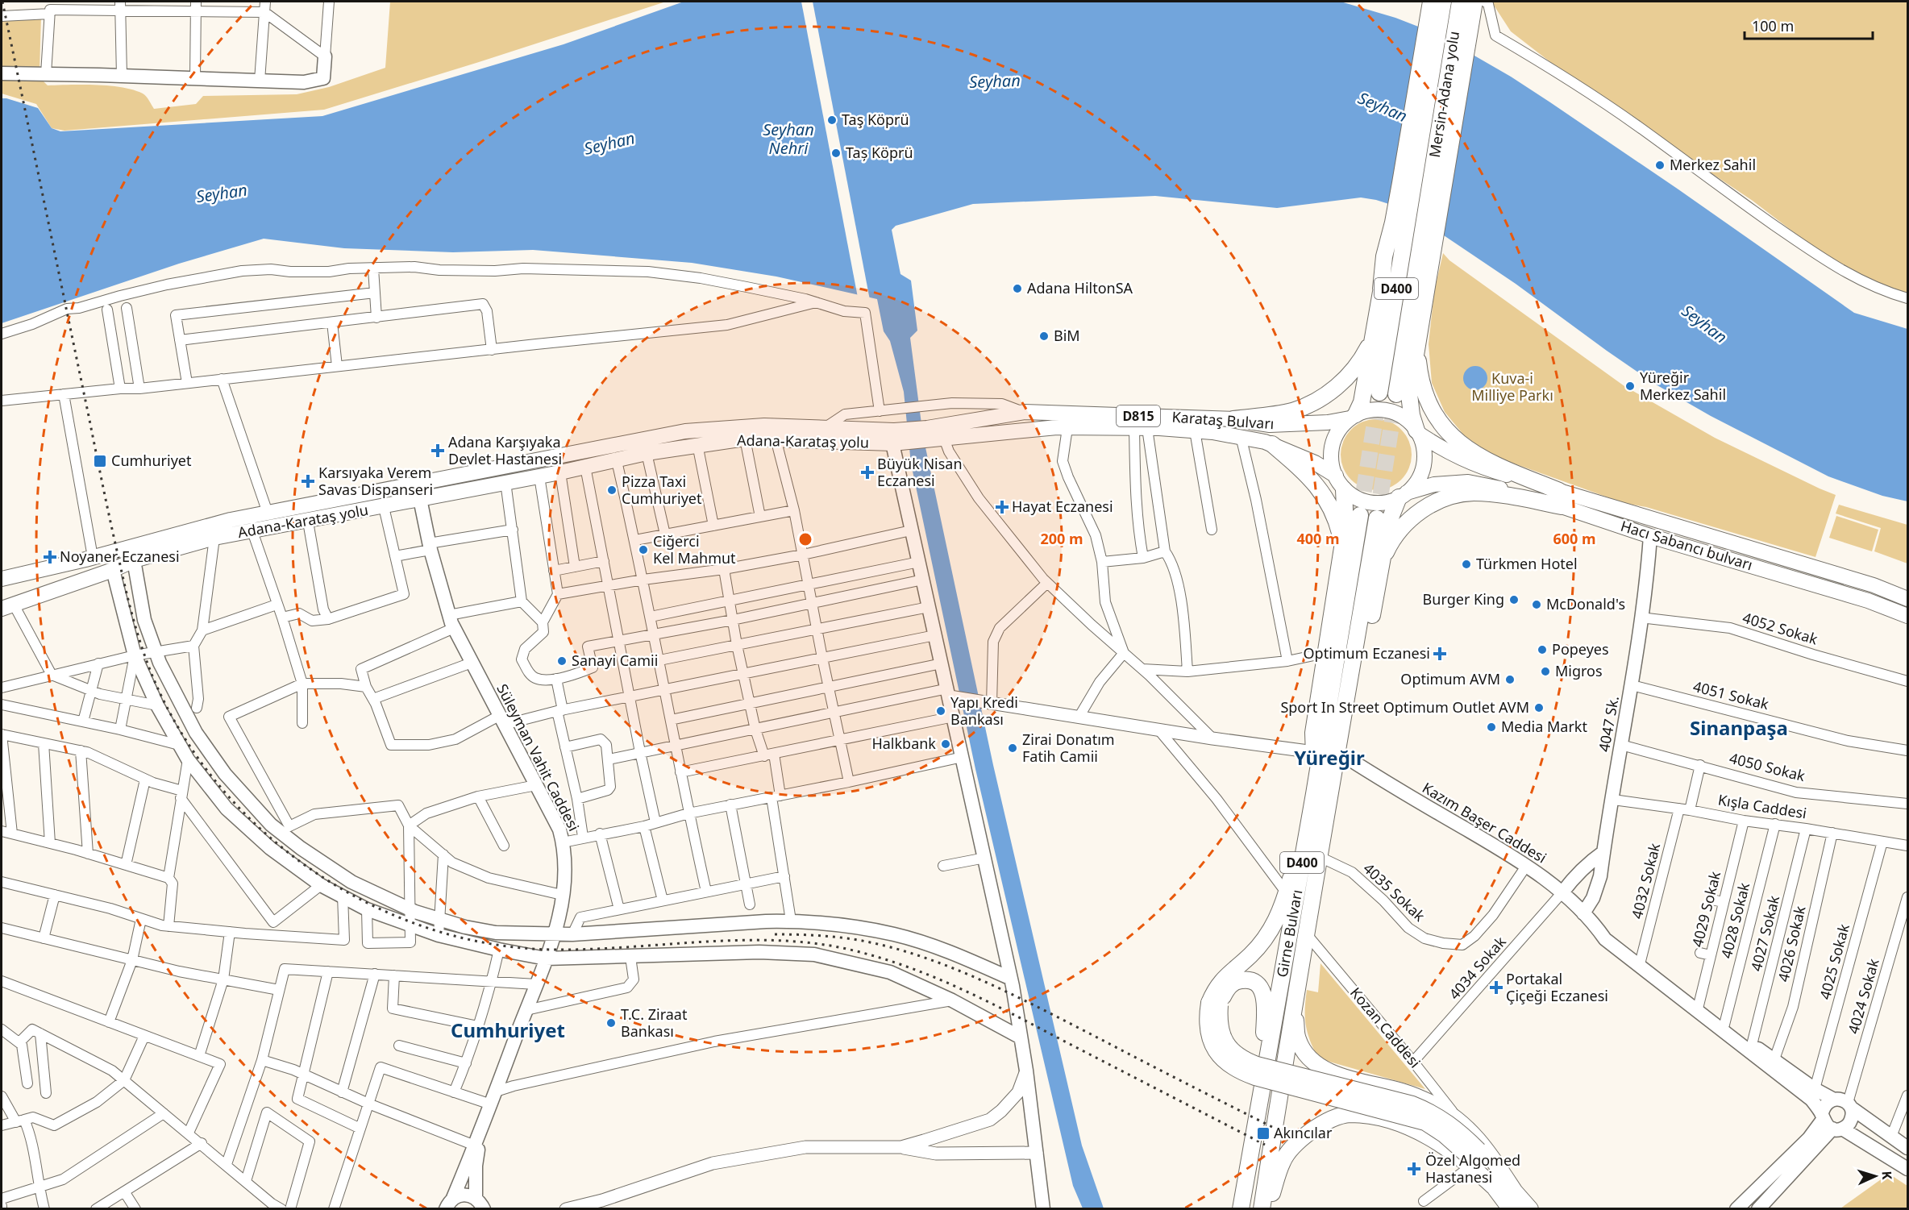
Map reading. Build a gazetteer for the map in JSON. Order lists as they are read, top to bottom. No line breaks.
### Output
{"streets":{"highway":["Mersin-Adana yolu","D400","Girne Bulvarı"],"main road":["D815","Karataş Bulvarı","Adana-Karataş yolu","Hacı Sabancı bulvarı","4047 Sk.","Süleyman Vahit Caddesi","Kazım Başer Caddesi"],"street":["4052 Sokak","4051 Sokak","4050 Sokak","Kışla Caddesi","4032 Sokak","4035 Sokak","4029 Sokak","4028 Sokak","4027 Sokak","4026 Sokak","4025 Sokak","4034 Sokak","4024 Sokak","Kozan Caddesi"]},"crossings":[["Mersin-Adana yolu","D400"],["Karataş Bulvarı","Adana-Karataş yolu"],["Karataş Bulvarı","Hacı Sabancı bulvarı"],["Adana-Karataş yolu","Süleyman Vahit Caddesi"],["Hacı Sabancı bulvarı","4047 Sk."],["4052 Sokak","4047 Sk."],["4051 Sokak","4047 Sk."],["4047 Sk.","4050 Sokak"],["4047 Sk.","Kışla Caddesi"],["4047 Sk.","Kazım Başer Caddesi"],["4050 Sokak","4032 Sokak"],["Kışla Caddesi","4032 Sokak"],["Kışla Caddesi","4029 Sokak"],["Kışla Caddesi","4028 Sokak"],["Kışla Caddesi","4027 Sokak"],["Kışla Caddesi","4026 Sokak"],["Kışla Caddesi","4025 Sokak"],["Kazım Başer Caddesi","4032 Sokak"],["Kazım Başer Caddesi","4035 Sokak"],["Kazım Başer Caddesi","4029 Sokak"],["Kazım Başer Caddesi","4028 Sokak"],["Kazım Başer Caddesi","4027 Sokak"],["Kazım Başer Caddesi","4026 Sokak"],["Kazım Başer Caddesi","4025 Sokak"],["Kazım Başer Caddesi","4034 Sokak"],["Kazım Başer Caddesi","4024 Sokak"],["4035 Sokak","Girne Bulvarı"],["Girne Bulvarı","Kozan Caddesi"],["4034 Sokak","Kozan Caddesi"]],"districts":["Sinanpaşa","Yüreğir","Cumhuriyet"],"water":["Seyhan","Seyhan Nehri"],"parks":["Kuva-i Milliye Parkı"],"places":{"other":["Taş Köprü","Taș Köprü","Merkez Sahil","Adana HiltonSA","BiM","Yüreğir Merkez Sahil","Pizza Taxi Cumhuriyet","Ciğerci Kel Mahmut","Türkmen Hotel","Burger King","McDonald's","Popeyes","Sanayi Camii","Migros","Optimum AVM","Sport In Street Optimum Outlet AVM","Yapı Kredi Bankası","Media Markt","Halkbank","Zirai Donatım Fatih Camii","T.C. Ziraat Bankası"],"health":["Adana Karşıyaka Devlet Hastanesi","Büyük Nisan Eczanesi","Karsıyaka Verem Savas Dispanseri","Hayat Eczanesi","Noyaner Eczanesi","Optimum Eczanesi","Portakal Çiçeği Eczanesi","Özel Algomed Hastanesi"],"transit":["Cumhuriyet","Akıncılar"]},"scale_bar":"100 m","north":"right","rings":["200 m","400 m","600 m"]}
